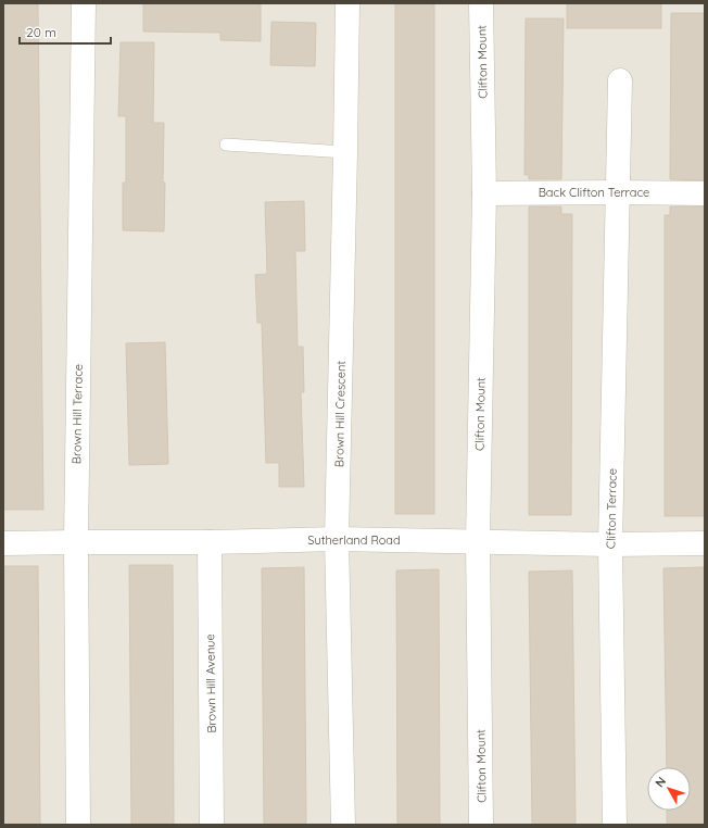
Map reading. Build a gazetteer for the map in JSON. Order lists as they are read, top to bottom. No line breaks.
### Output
{"streets":{"street":["Clifton Mount","Back Clifton Terrace","Brown Hill Terrace","Brown Hill Crescent","Clifton Terrace","Sutherland Road","Brown Hill Avenue"]},"crossings":[["Clifton Mount","Back Clifton Terrace"],["Clifton Mount","Sutherland Road"],["Back Clifton Terrace","Clifton Terrace"],["Brown Hill Terrace","Sutherland Road"],["Brown Hill Crescent","Sutherland Road"],["Clifton Terrace","Sutherland Road"],["Sutherland Road","Brown Hill Avenue"]],"scale_bar":"20 m","north":"top left"}
